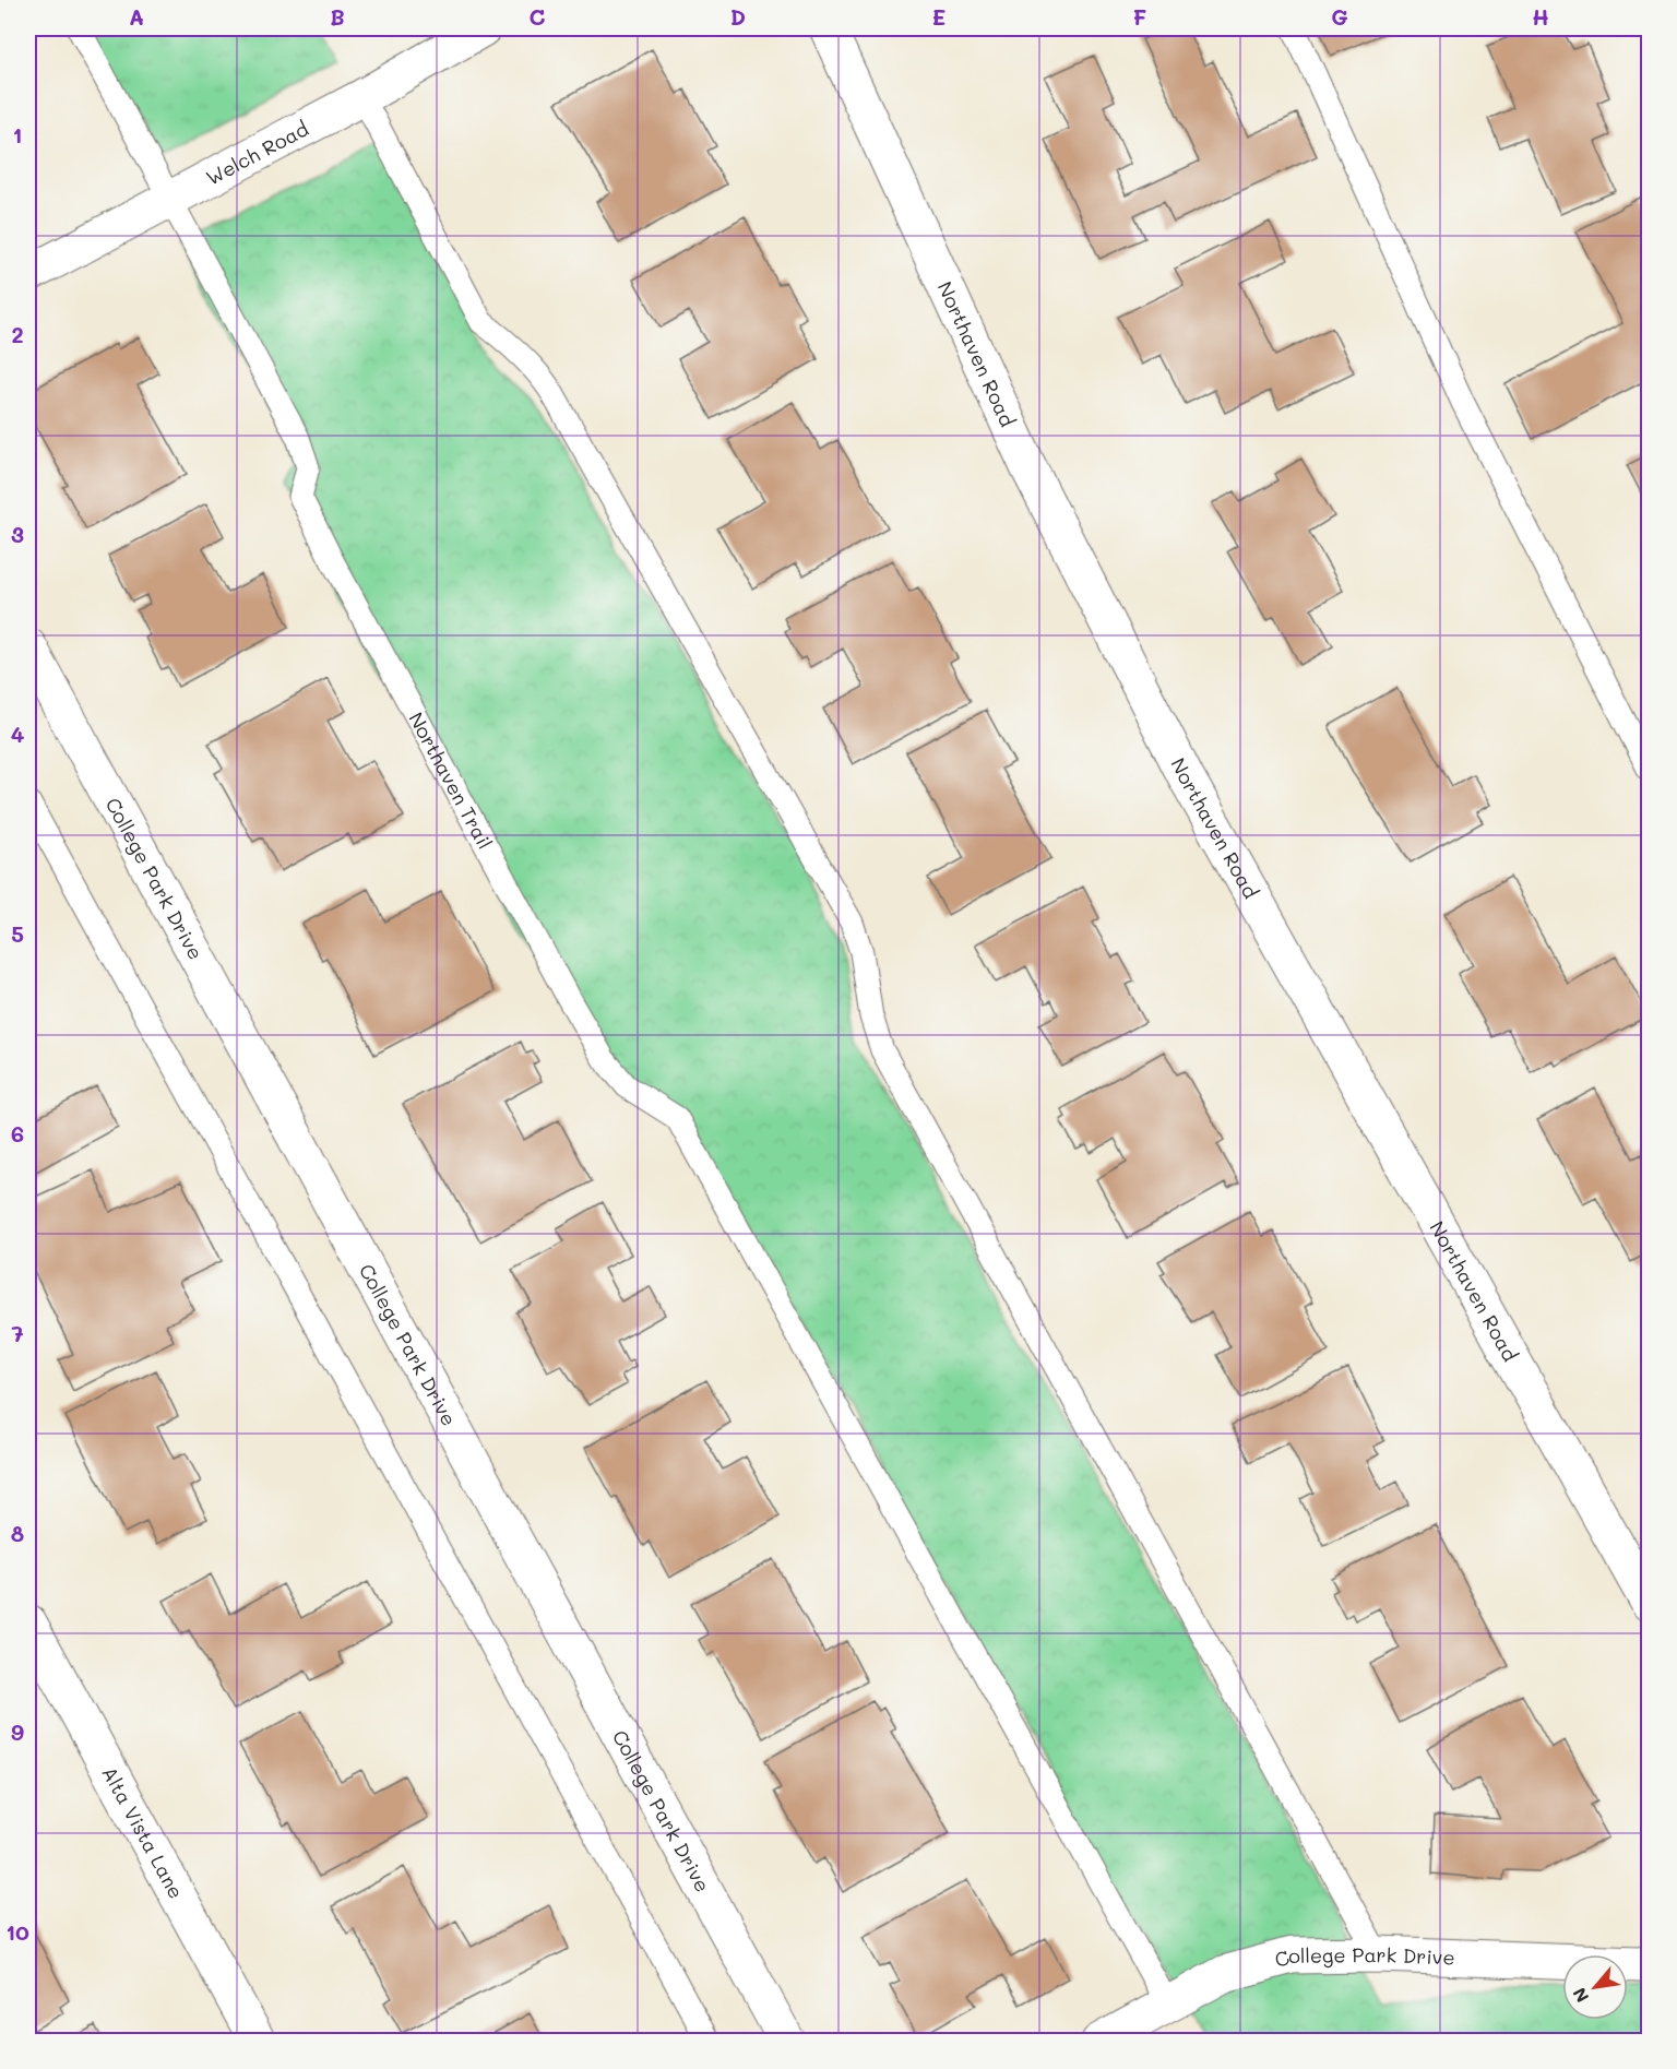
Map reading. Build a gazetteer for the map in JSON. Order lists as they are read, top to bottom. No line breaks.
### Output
{"streets":{"street":["Welch Road","Northaven Road","College Park Drive","Alta Vista Lane"],"lane":["Northaven Trail"]},"crossings":[["Welch Road","Northaven Trail"],["Northaven Trail","College Park Drive"]],"north":"bottom left","grid":{"columns":["A","B","C","D","E","F","G","H"],"rows":["1","2","3","4","5","6","7","8","9","10"]}}
